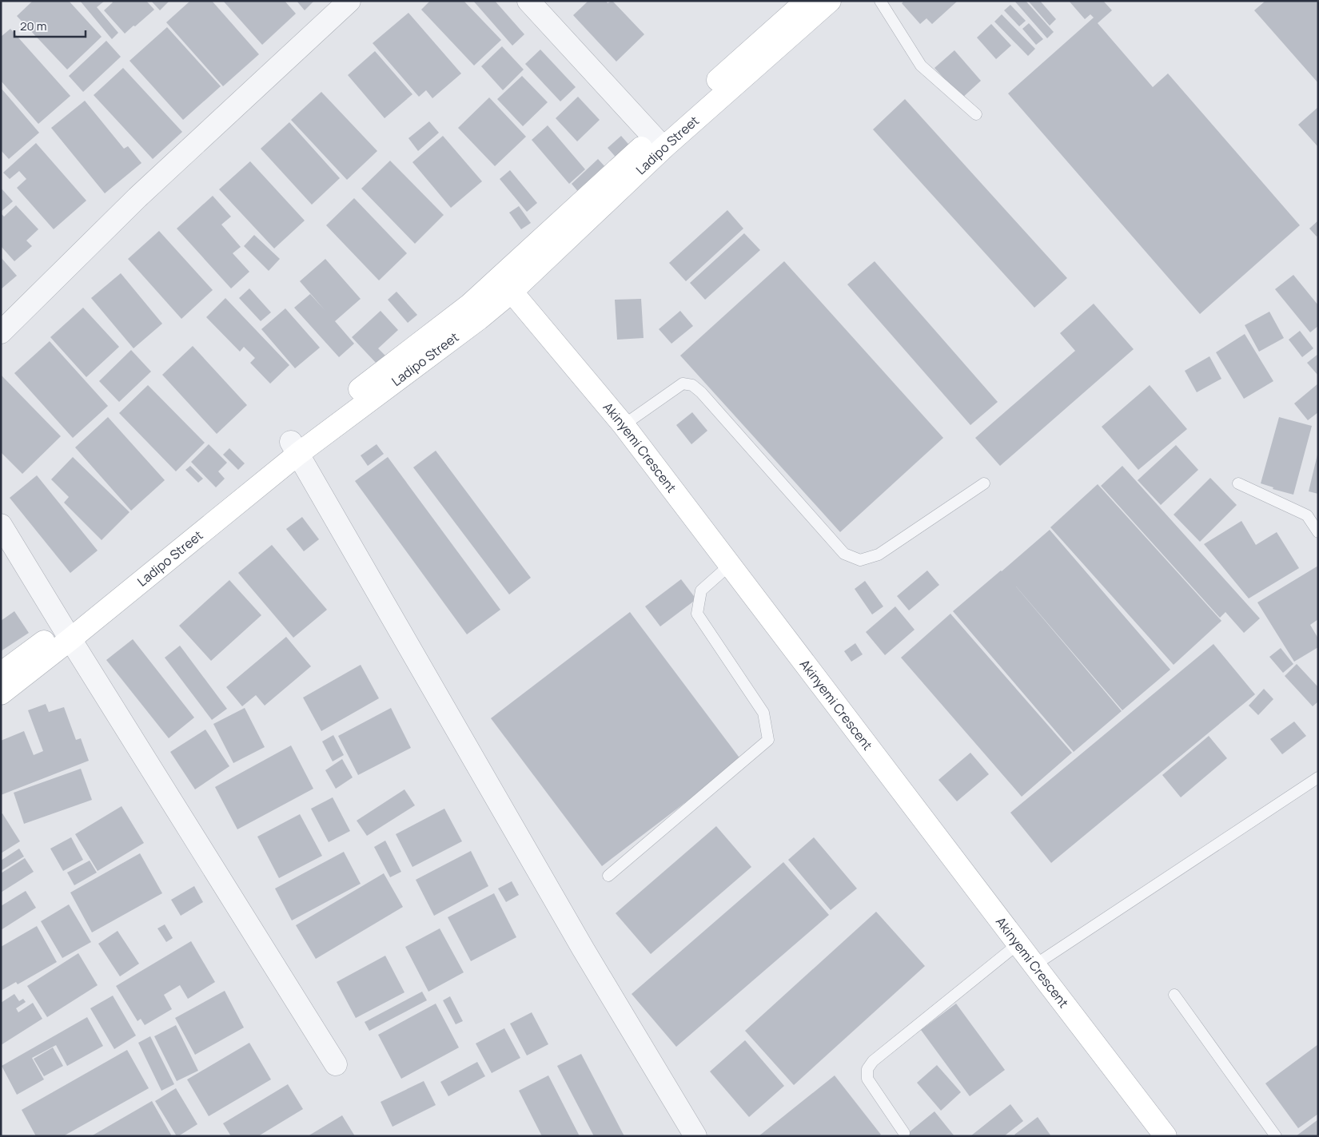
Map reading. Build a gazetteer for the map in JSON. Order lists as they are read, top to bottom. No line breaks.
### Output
{"streets":{"main road":["Ladipo Street","Akinyemi Crescent"]},"crossings":[["Ladipo Street","Akinyemi Crescent"]],"scale_bar":"20 m"}
